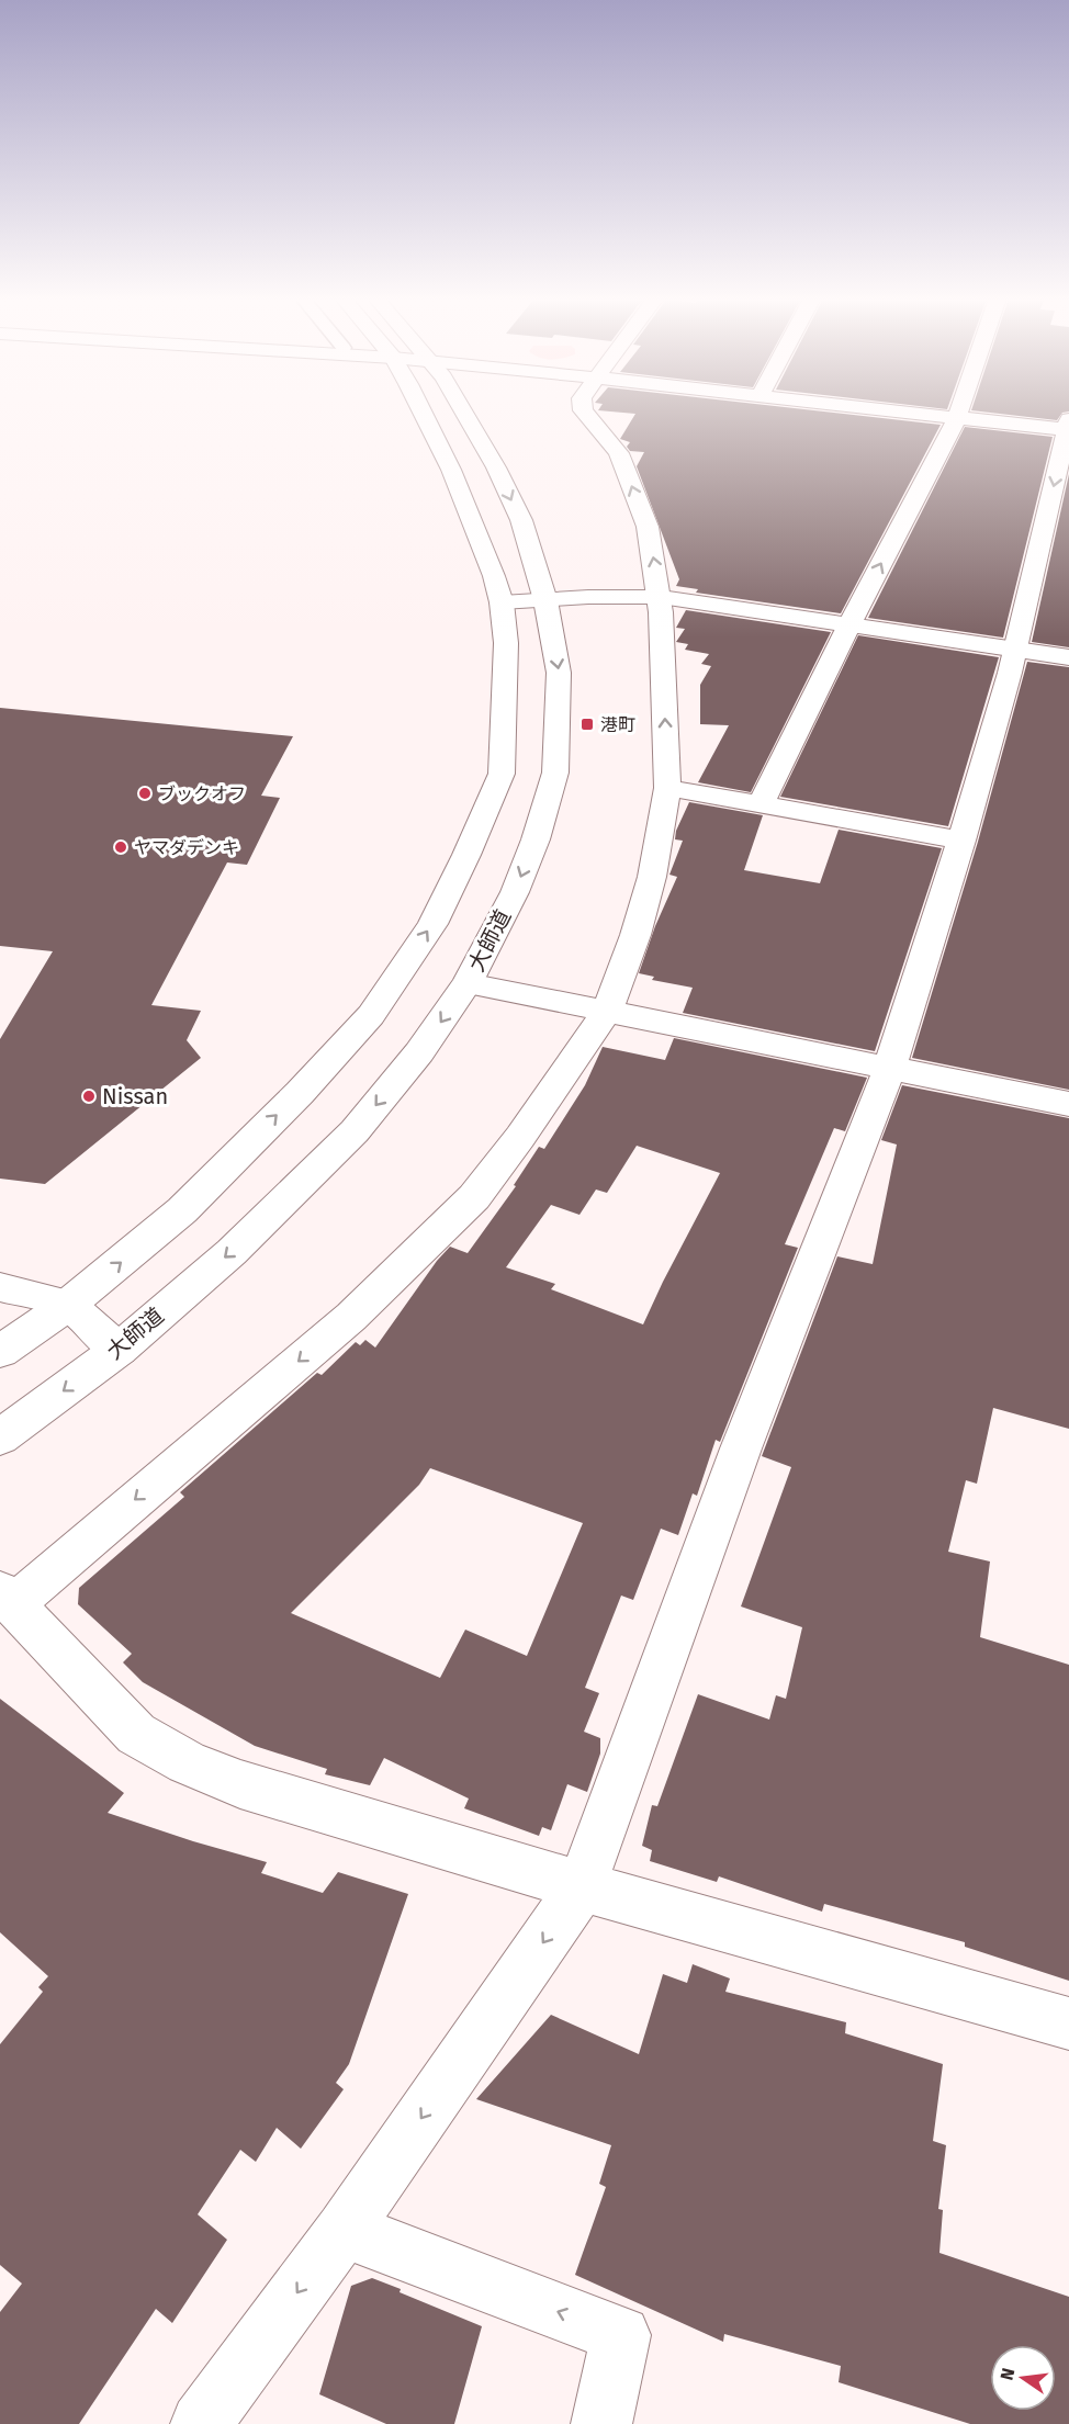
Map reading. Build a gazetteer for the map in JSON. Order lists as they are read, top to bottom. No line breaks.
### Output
{"streets":{"main road":["大師道"]},"places":{"transit":["港町"],"other":["ブックオフ","ヤマダデンキ","Nissan"]},"north":"left"}
